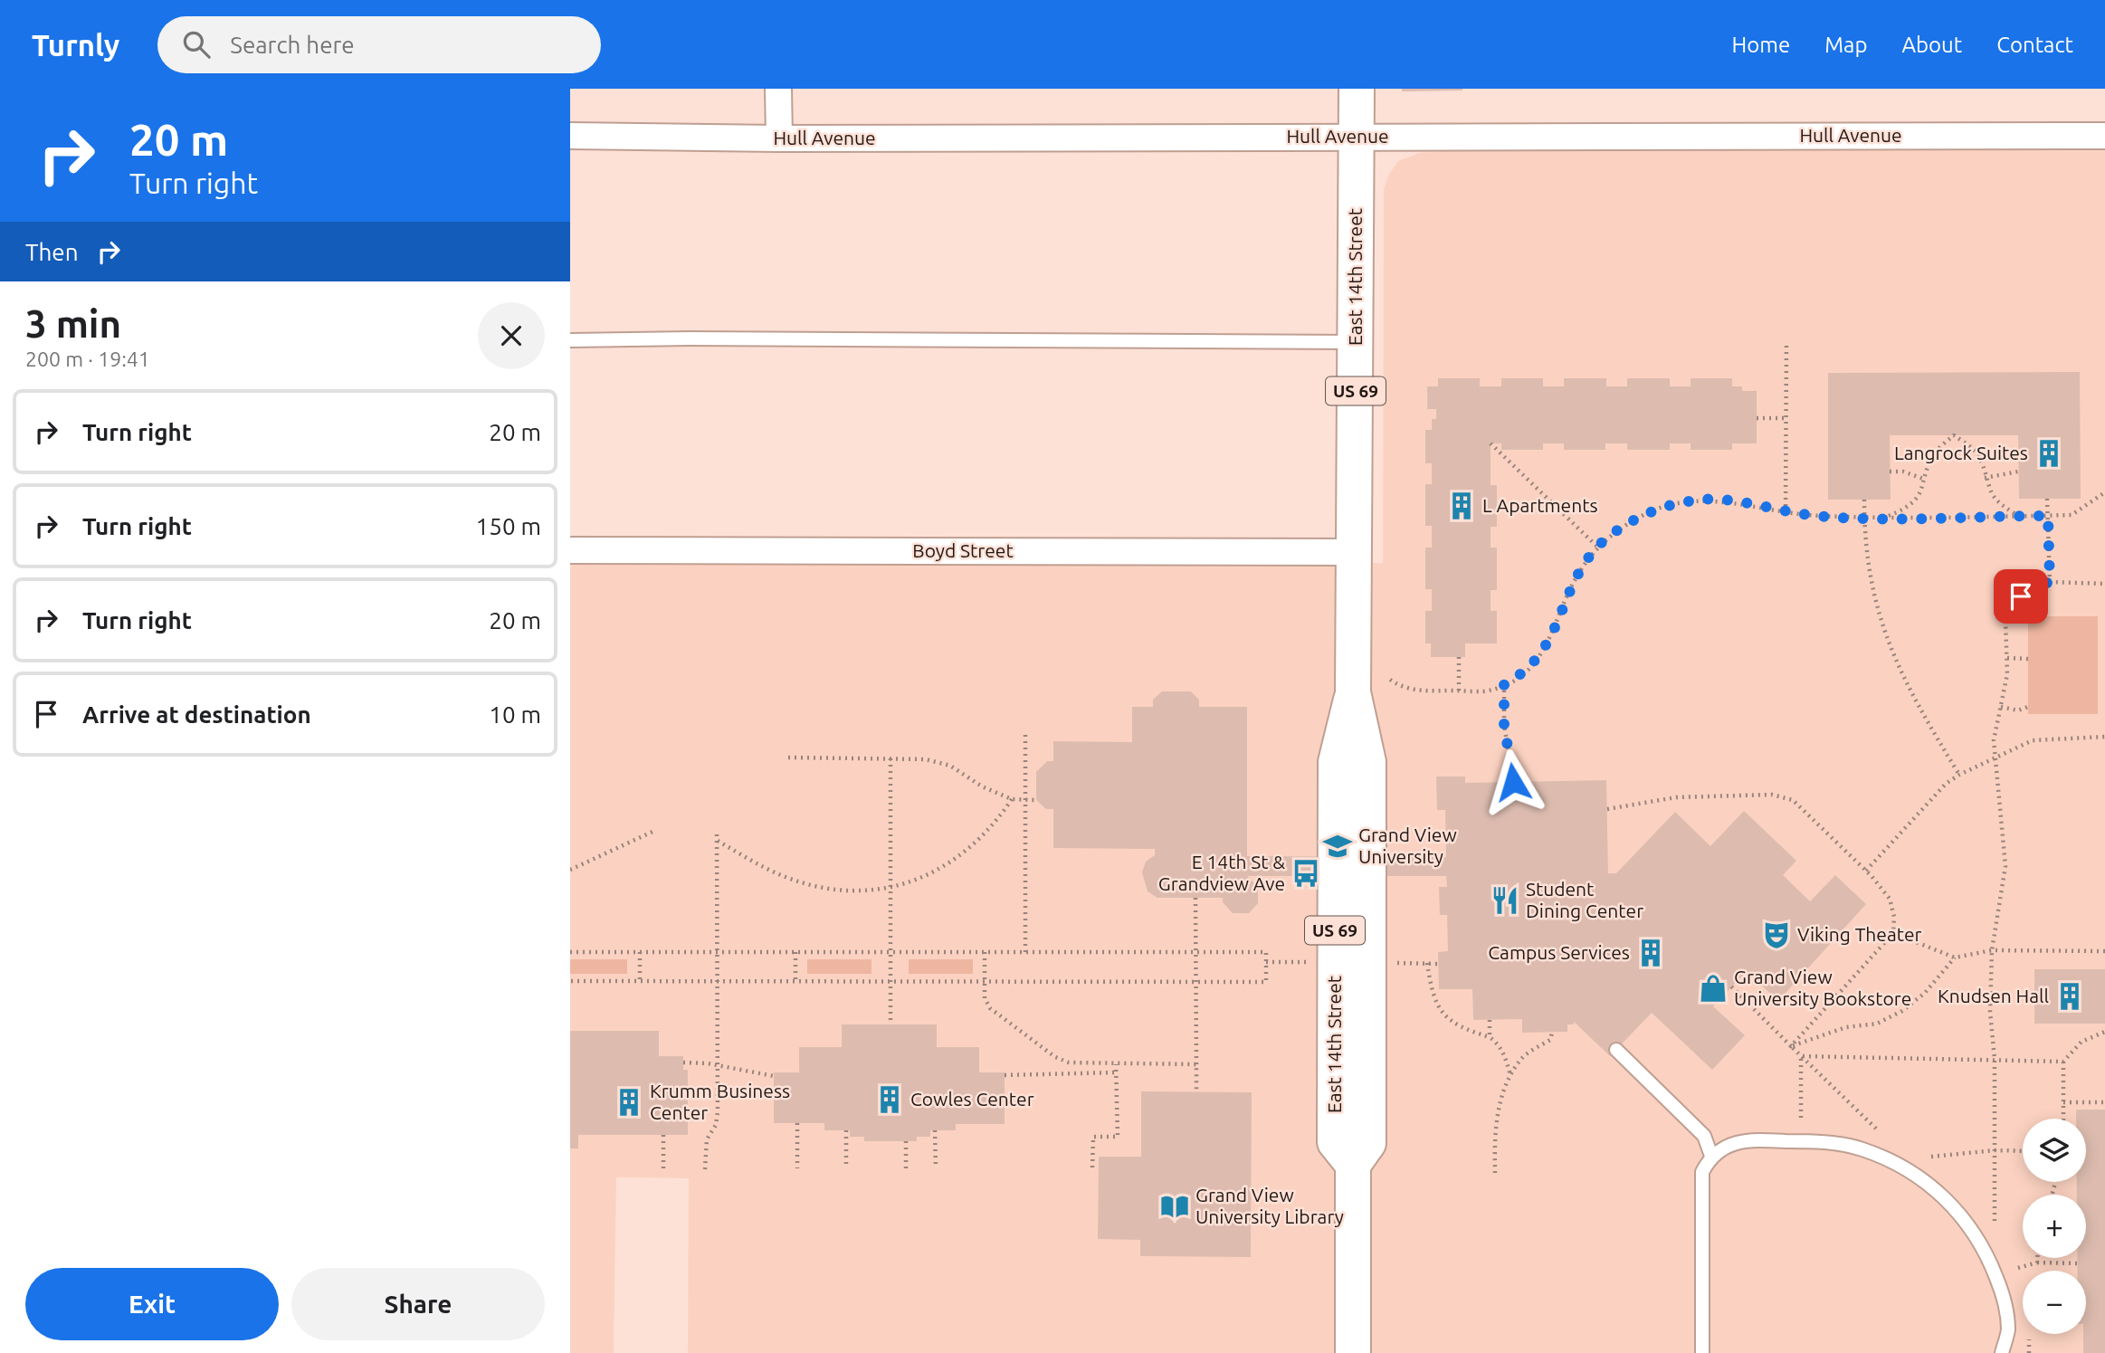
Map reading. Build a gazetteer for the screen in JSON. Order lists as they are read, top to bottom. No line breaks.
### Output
{"streets":{"main road":["East 14th Street","US 69"],"street":["Hull Avenue","Boyd Street"]},"crossings":[["Hull Avenue","East 14th Street"],["East 14th Street","Boyd Street"]],"places":{"building":["Langrock Suites","L Apartments","Campus Services","Knudsen Hall","Cowles Center","Krumm Business Center"],"school or university":["Grand View University"],"bus stop":["E 14th St & Grandview Ave"],"restaurant":["Student Dining Center"],"theatre":["Viking Theater"],"shop":["Grand View University Bookstore"],"library":["Grand View University Library"]},"page":{"header":"Turnly","search":"Search here","nav":["Home","Map","About","Contact"],"turn":["20 m","Turn right"],"then":"Then","heading":["3 min","200 m · 19:41"],"list":[{"name":"Turn right","value":"20 m"},{"name":"Turn right","value":"150 m"},{"name":"Turn right","value":"20 m"},{"name":"Arrive at destination","value":"10 m"}],"map_buttons":["+","−"],"buttons":["Exit","Share"]}}
